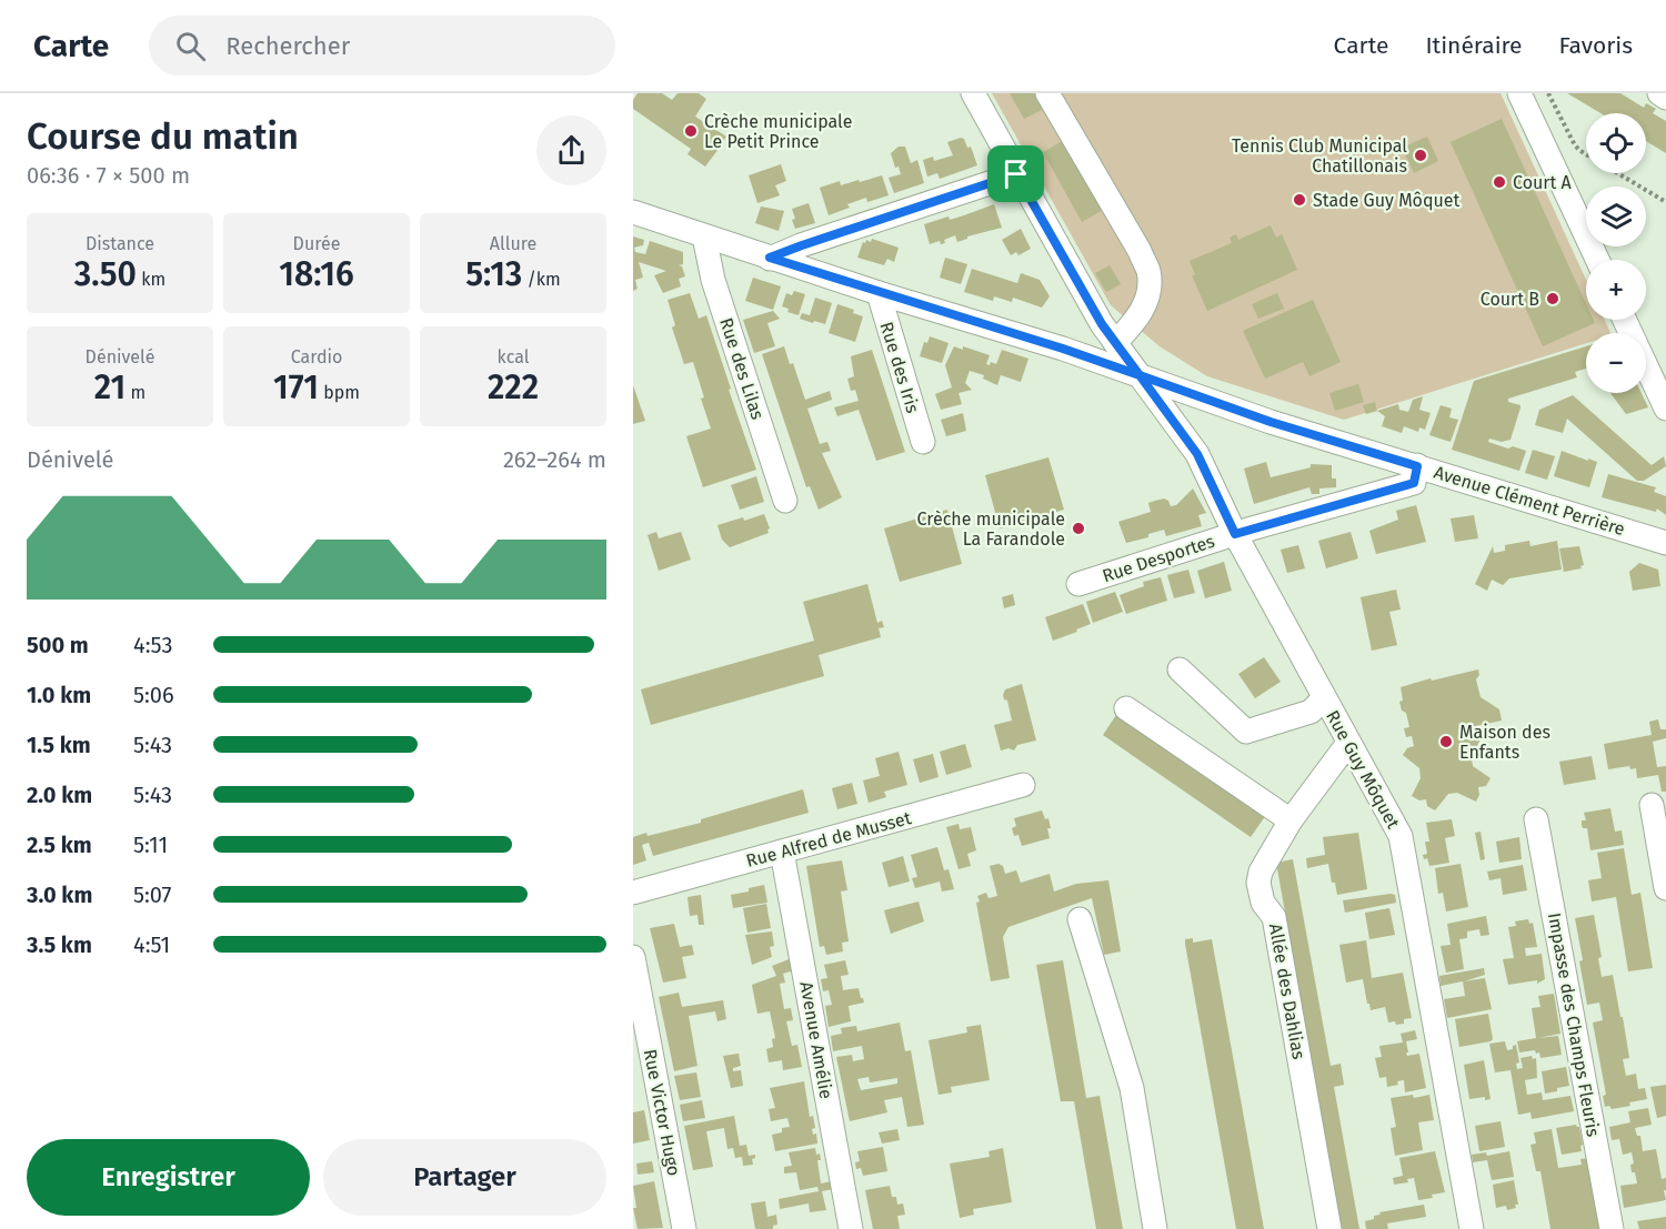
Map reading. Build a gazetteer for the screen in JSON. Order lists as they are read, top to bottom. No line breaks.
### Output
{"streets":{"street":["Rue des Iris","Rue des Lilas","Avenue Clément Perrière","Rue Desportes","Rue Guy Môquet","Rue Alfred de Musset","Allée des Dahlias","Impasse des Champs Fleuris","Avenue Amélie","Rue Victor Hugo"]},"crossings":[["Rue des Iris","Avenue Clément Perrière"],["Rue des Lilas","Avenue Clément Perrière"],["Avenue Clément Perrière","Rue Desportes"],["Avenue Clément Perrière","Rue Guy Môquet"],["Rue Desportes","Rue Guy Môquet"],["Rue Guy Môquet","Allée des Dahlias"],["Rue Alfred de Musset","Avenue Amélie"]],"places":["Crèche municipale Le Petit Prince","Tennis Club Municipal Chatillonais","Court A","Stade Guy Môquet","Court B","Crèche municipale La Farandole","Maison des Enfants"],"page":{"header":"Carte","search":"Rechercher","nav":["Carte","Itinéraire","Favoris"],"heading":["Course du matin","06:36 · 7 × 500 m"],"map_buttons":["+","−"],"stats":[["Distance","3.50 km"],["Durée","18:16"],["Allure","5:13 /km"],["Dénivelé","21 m"],["Cardio","171 bpm"],["kcal","222"]],"chart":["Dénivelé","262–264 m"],"list":[{"name":"500 m","note":"4:53"},{"name":"1.0 km","note":"5:06"},{"name":"1.5 km","note":"5:43"},{"name":"2.0 km","note":"5:43"},{"name":"2.5 km","note":"5:11"},{"name":"3.0 km","note":"5:07"},{"name":"3.5 km","note":"4:51"}],"buttons":["Enregistrer","Partager"]}}
